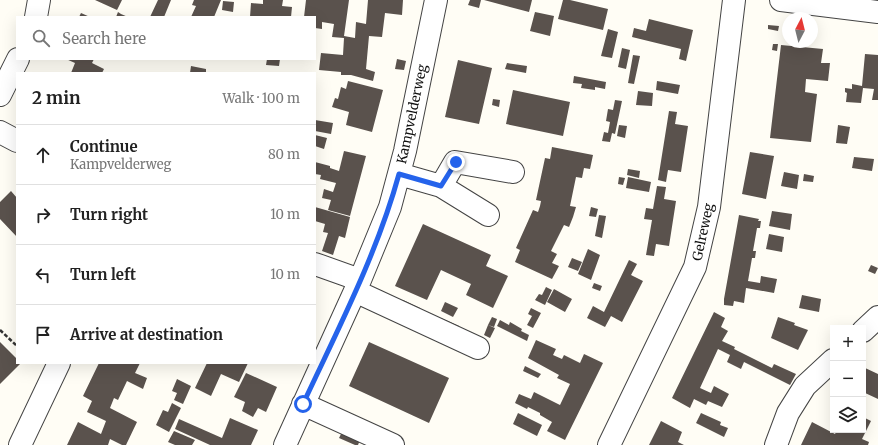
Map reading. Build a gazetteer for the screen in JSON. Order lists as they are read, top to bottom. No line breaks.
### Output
{"streets":{"street":["Kampvelderweg","Gelreweg"]},"north":"top","page":{"search":"Search here","heading":["2 min","Walk · 100 m"],"list":[["Continue","Kampvelderweg","80 m"],["Turn right","10 m"],["Turn left","10 m"],"Arrive at destination"],"map_buttons":["+","−"]}}
